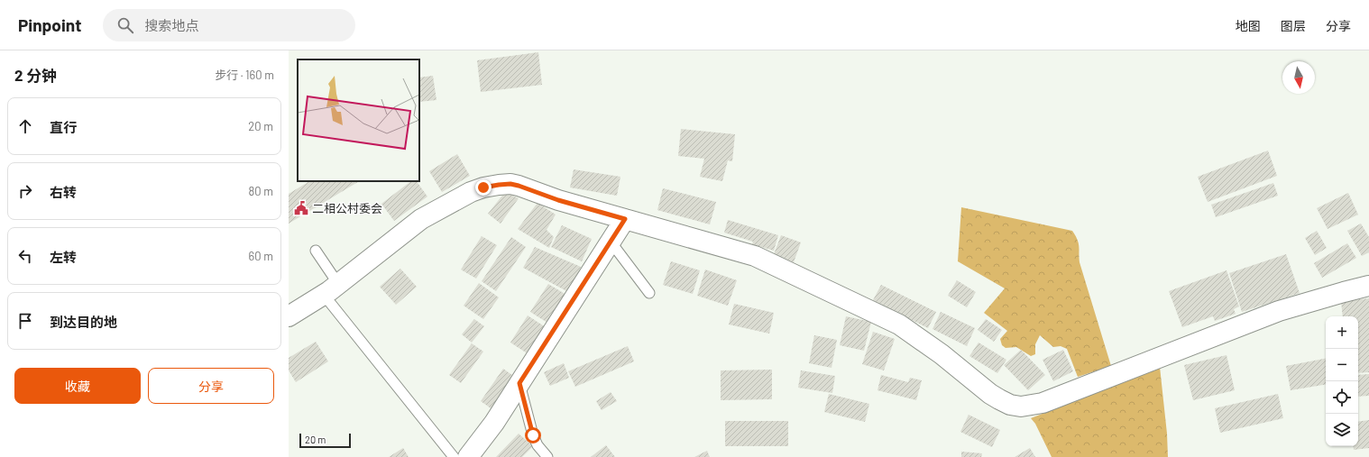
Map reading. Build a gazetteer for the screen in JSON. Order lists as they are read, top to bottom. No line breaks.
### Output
{"places":{"public building":["二相公村委会"]},"scale_bar":"20 m","north":"bottom","page":{"header":"Pinpoint","search":"搜索地点","nav":["地图","图层","分享"],"heading":["2 分钟","步行 · 160 m"],"list":[["直行","20 m"],["右转","80 m"],["左转","60 m"],"到达目的地"],"map_buttons":["+","−"],"buttons":["收藏","分享"],"scale":"20 m"}}
